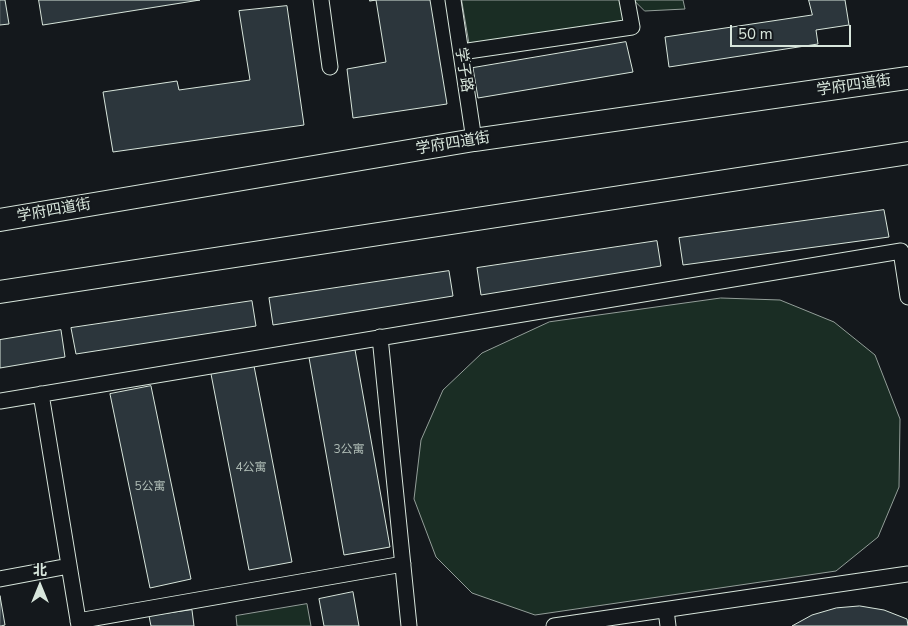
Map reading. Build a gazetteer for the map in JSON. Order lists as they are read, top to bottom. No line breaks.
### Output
{"streets":{"main road":["学府四道街"],"street":["学子路"]},"crossings":[["学子路","学府四道街"]],"house_numbers":["3公寓","4公寓","5公寓"],"scale_bar":"50 m","north":"top"}
